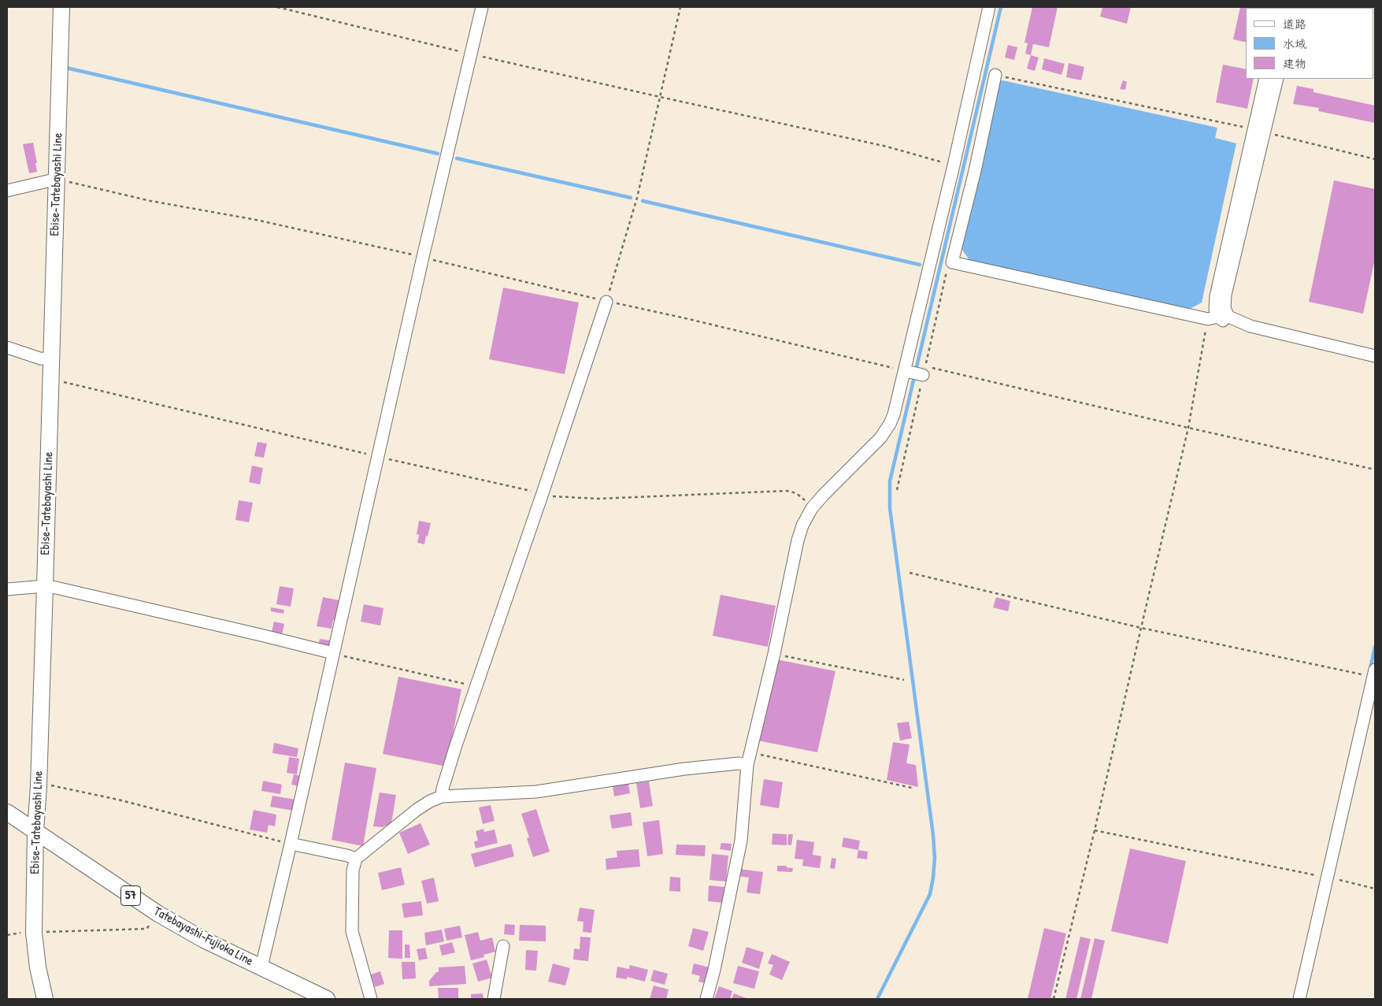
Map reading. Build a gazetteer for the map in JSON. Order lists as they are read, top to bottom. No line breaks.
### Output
{"streets":{"main road":["Ebise-Tatebayashi Line","57","Tatebayashi-Fujioka Line"]},"crossings":[["Ebise-Tatebayashi Line","Tatebayashi-Fujioka Line"]],"legend":["道路","水域","建物"]}
